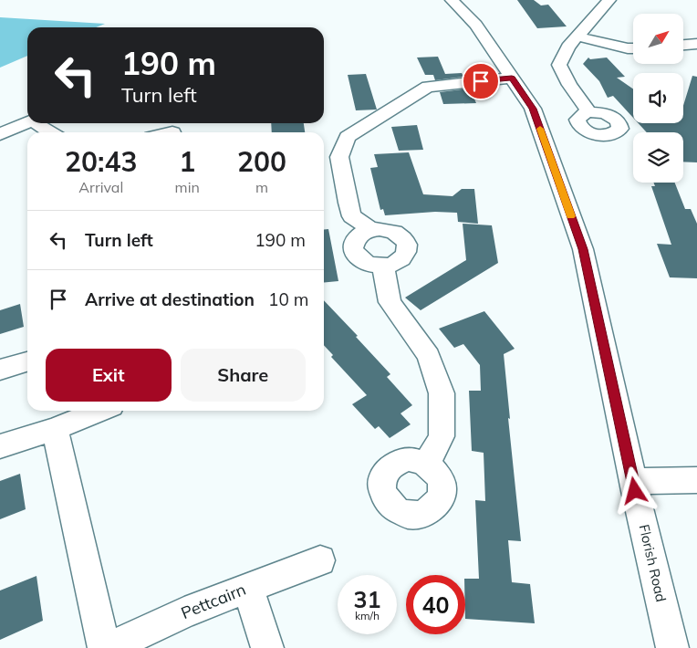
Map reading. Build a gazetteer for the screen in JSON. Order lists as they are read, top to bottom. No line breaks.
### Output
{"streets":{"street":["Florish Road","Pettcairn"]},"north":"top right","page":{"turn":["190 m","Turn left"],"eta":["20:43","Arrival","1","min","200","m"],"list":[{"name":"Turn left","value":"190 m"},{"name":"Arrive at destination","value":"10 m"}],"buttons":["Exit","Share"],"speed":"31 km/h","limit":"40"}}
